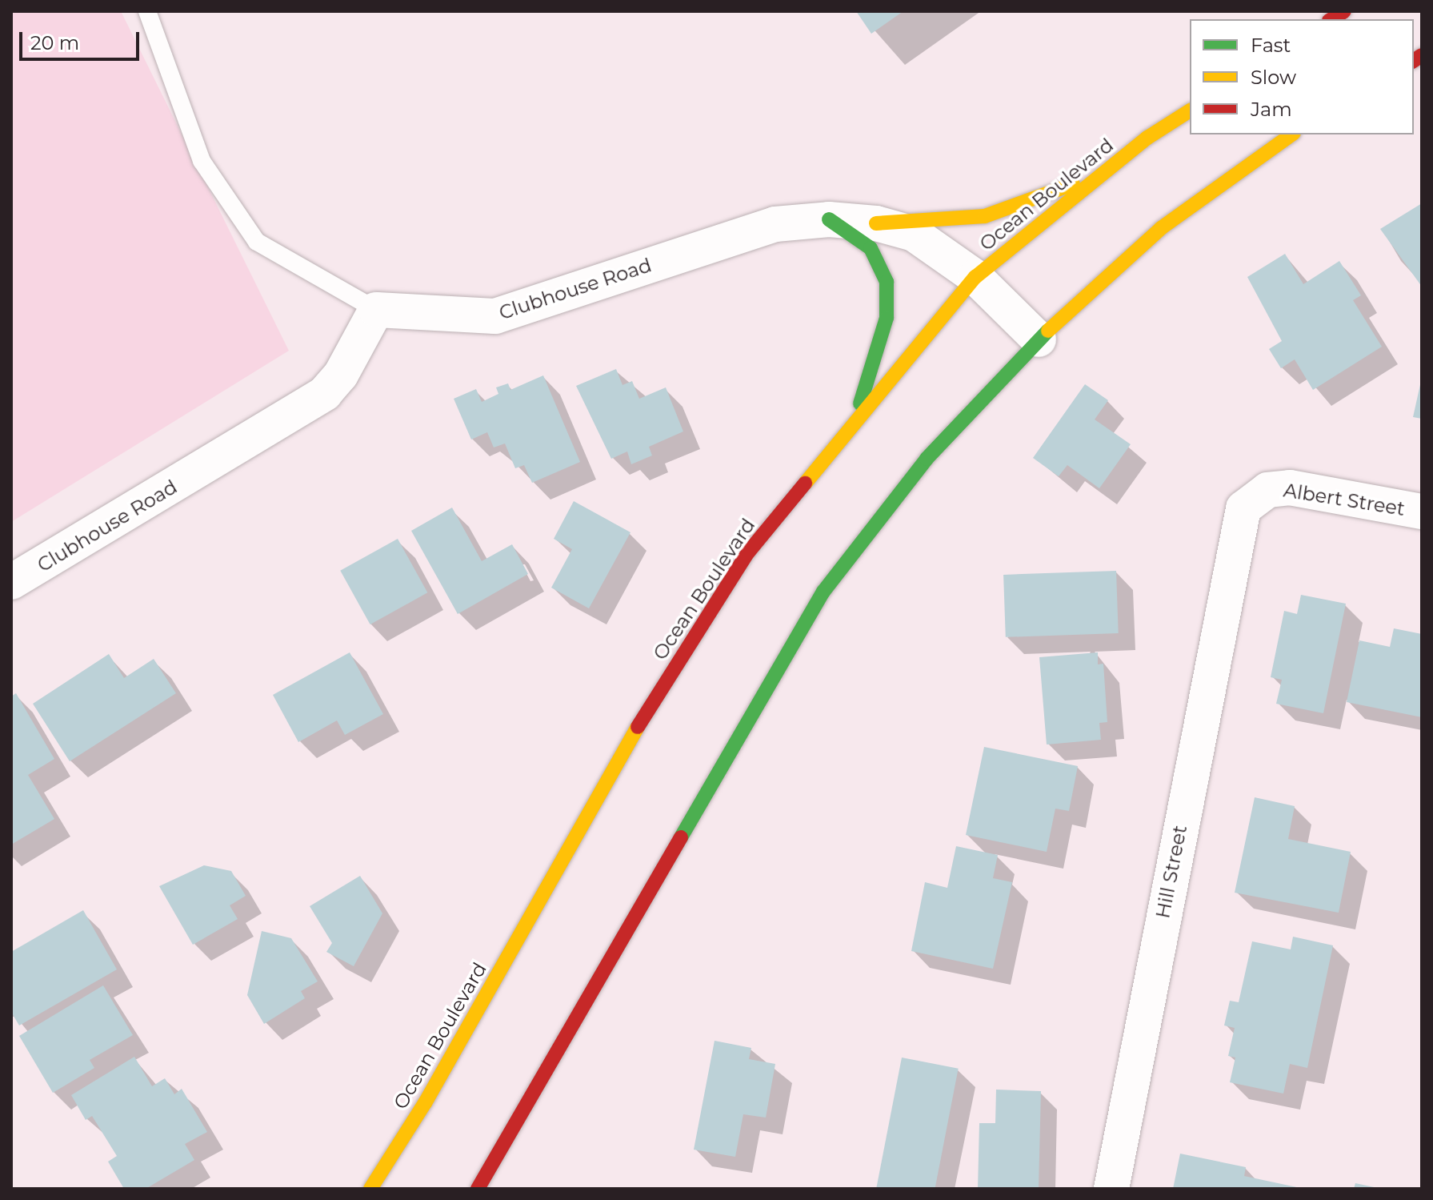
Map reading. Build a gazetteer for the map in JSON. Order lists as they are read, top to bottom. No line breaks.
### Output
{"streets":{"main road":["Ocean Boulevard"],"street":["Clubhouse Road","Albert Street","Hill Street"]},"crossings":[["Ocean Boulevard","Clubhouse Road"],["Albert Street","Hill Street"]],"legend":["Fast","Slow","Jam"],"scale_bar":"20 m"}
